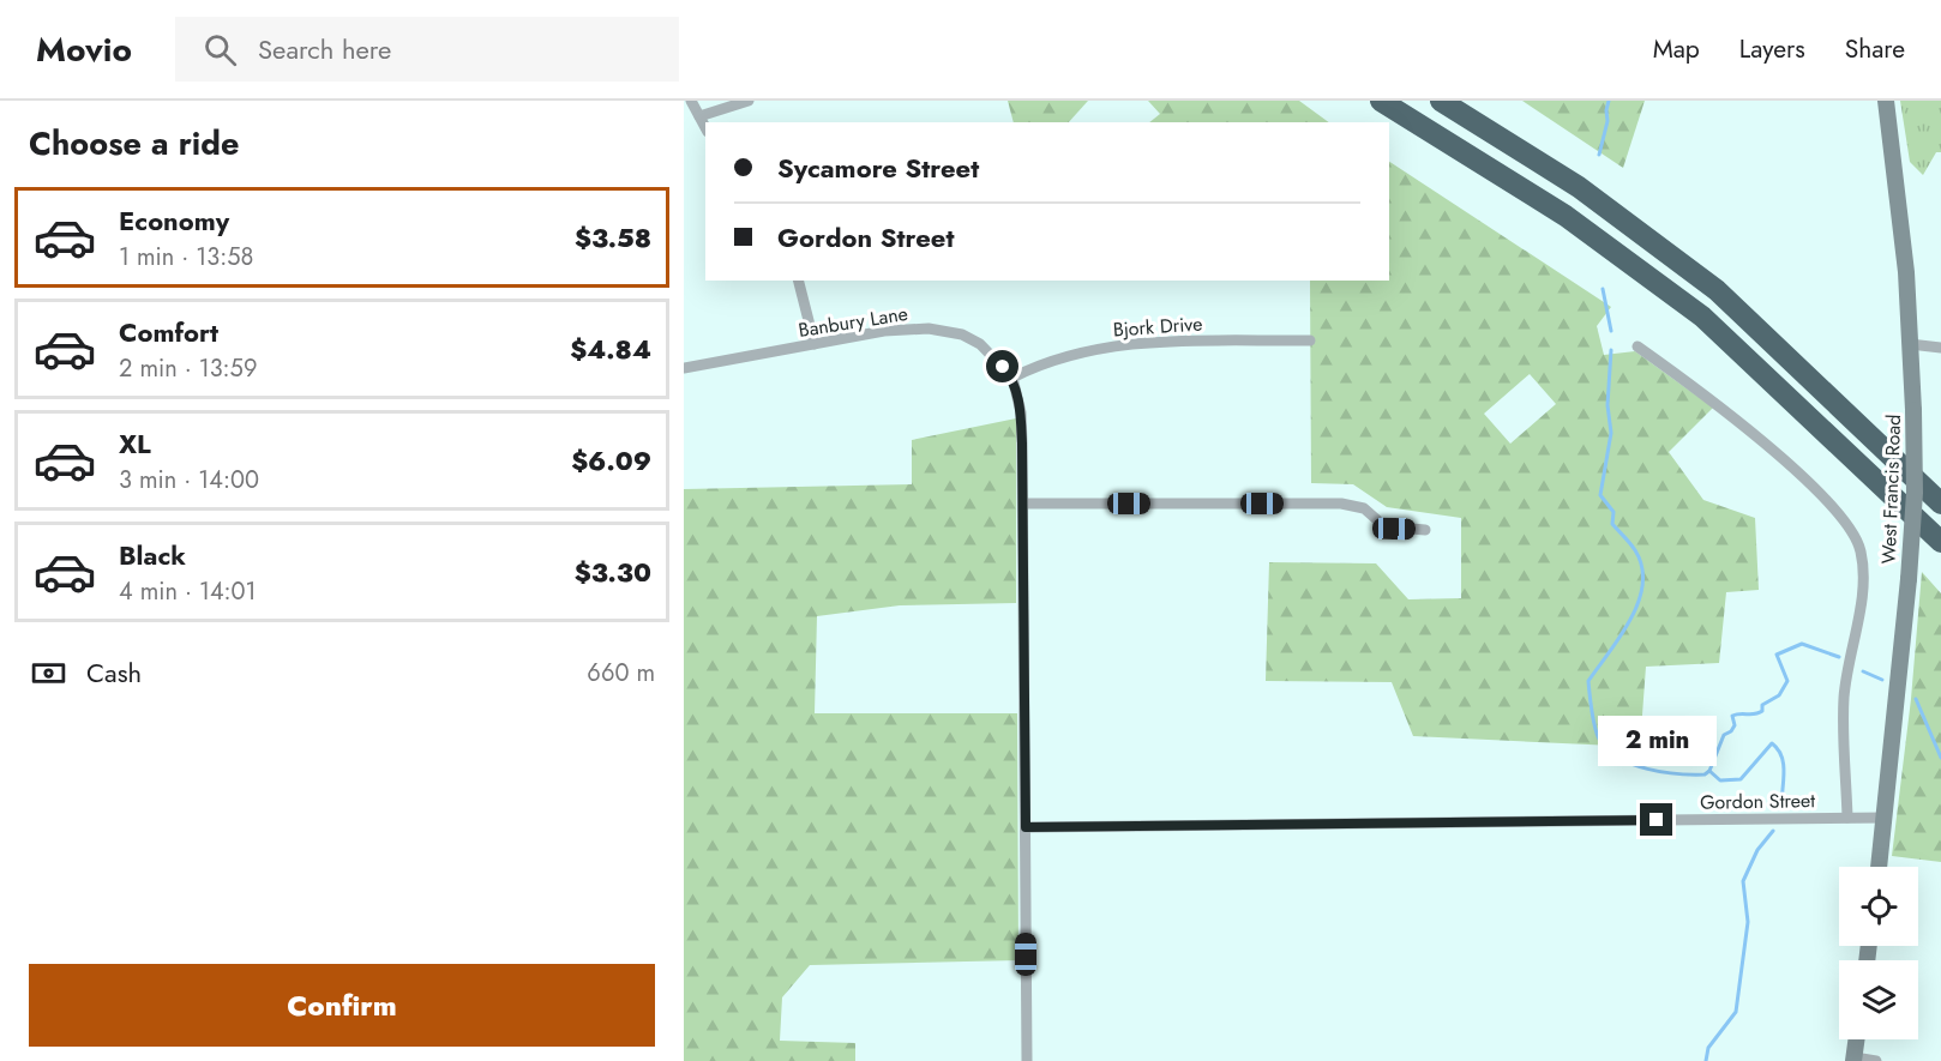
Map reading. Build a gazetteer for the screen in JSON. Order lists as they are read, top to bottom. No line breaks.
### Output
{"streets":{"street":["Banbury Lane","Bjork Drive","West Francis Road","Gordon Street"]},"crossings":[["Banbury Lane","Bjork Drive"],["West Francis Road","Gordon Street"]],"page":{"header":"Movio","search":"Search here","nav":["Map","Layers","Share"],"heading":"Choose a ride","banner":["Sycamore Street","Gordon Street"],"list":[{"name":"Economy","note":"1 min · 13:58","value":"$3.58"},{"name":"Comfort","note":"2 min · 13:59","value":"$4.84"},{"name":"XL","note":"3 min · 14:00","value":"$6.09"},{"name":"Black","note":"4 min · 14:01","value":"$3.30"}],"pay":["Cash","660 m"],"bubble":"2 min","buttons":"Confirm"}}
